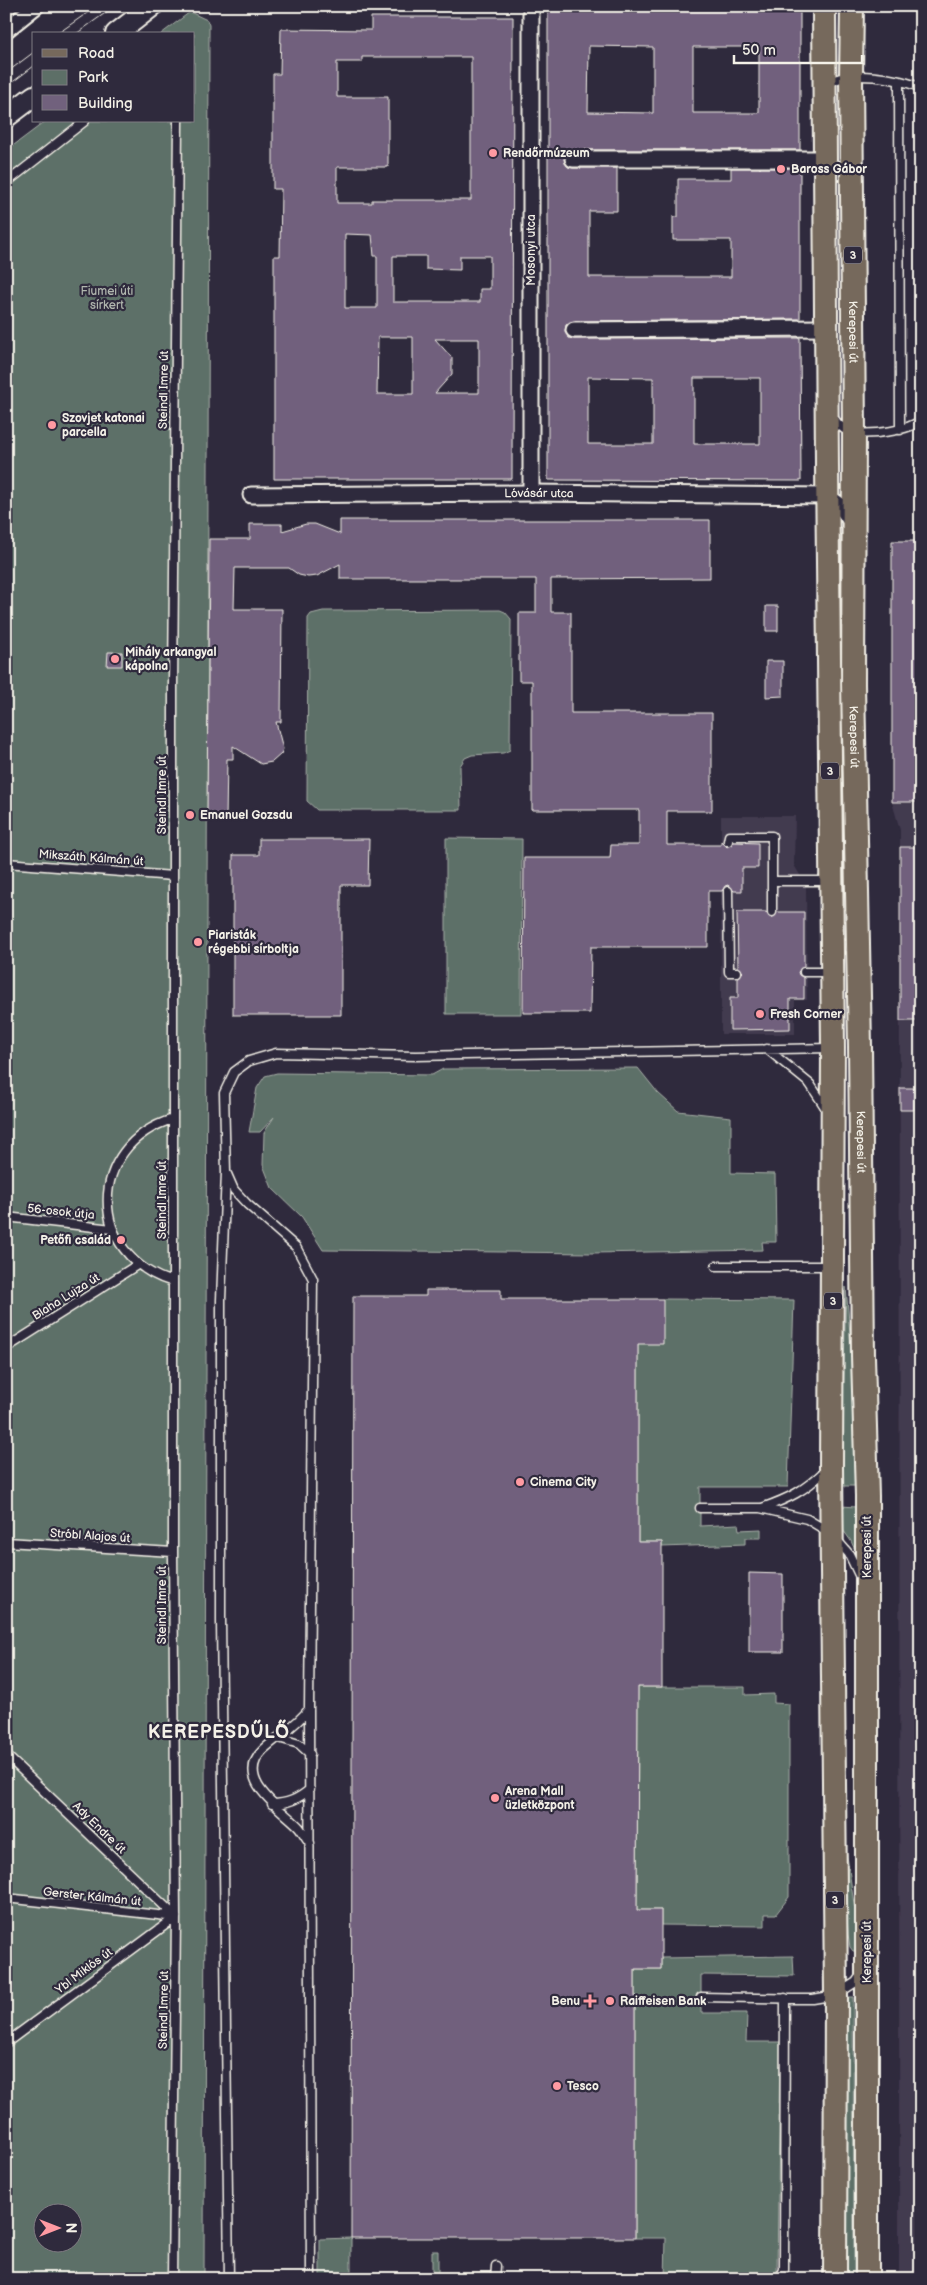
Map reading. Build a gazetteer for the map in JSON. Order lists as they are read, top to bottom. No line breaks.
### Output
{"streets":{"main road":["3","Kerepesi út"],"street":["Mosonyi utca","Lóvásár utca"],"lane":["Steindl Imre út","Mikszáth Kálmán út","56-osok útja","Blaha Lujza út","Stróbl Alajos út","Ady Endre út","Gerster Kálmán út","Ybl Miklós út"]},"crossings":[["Mosonyi utca","Lóvásár utca"],["Kerepesi út","Lóvásár utca"],["Steindl Imre út","Mikszáth Kálmán út"],["Steindl Imre út","Stróbl Alajos út"],["Steindl Imre út","Ady Endre út"],["Steindl Imre út","Gerster Kálmán út"],["Steindl Imre út","Ybl Miklós út"],["Ady Endre út","Gerster Kálmán út"],["Ady Endre út","Ybl Miklós út"],["Gerster Kálmán út","Ybl Miklós út"]],"districts":["KEREPESDŰLŐ"],"parks":["Fiumei úti sírkert"],"places":{"other":["Rendőrmúzeum","Baross Gábor","Szovjet katonai parcella","Mihály arkangyal kápolna","Emanuel Gozsdu","Piaristák régebbi sírboltja","Fresh Corner","Petőfi család","Cinema City","Arena Mall üzletközpont","Raiffeisen Bank","Tesco"],"health":["Benu"]},"legend":["Road","Park","Building"],"scale_bar":"50 m","north":"right"}
